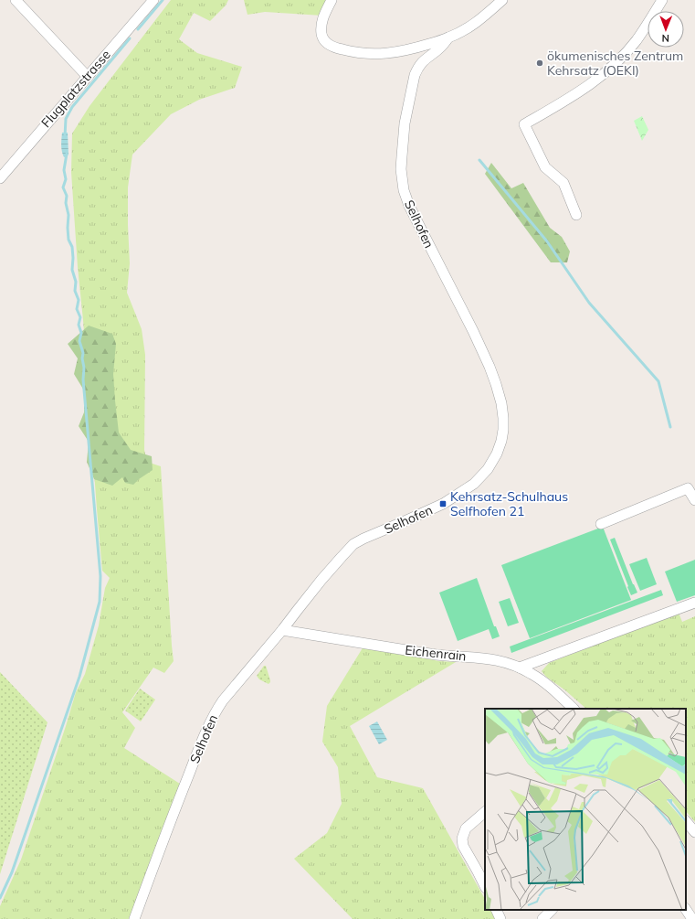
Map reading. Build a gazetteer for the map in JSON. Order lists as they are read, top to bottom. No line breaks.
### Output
{"streets":{"street":["Flugplatzstrasse","Selhofen","Eichenrain"]},"crossings":[["Selhofen","Eichenrain"]],"places":{"other":["ökumenisches Zentrum Kehrsatz (OEKI)"],"transit":["Kehrsatz-Schulhaus Selfhofen 21"]},"north":"bottom"}
